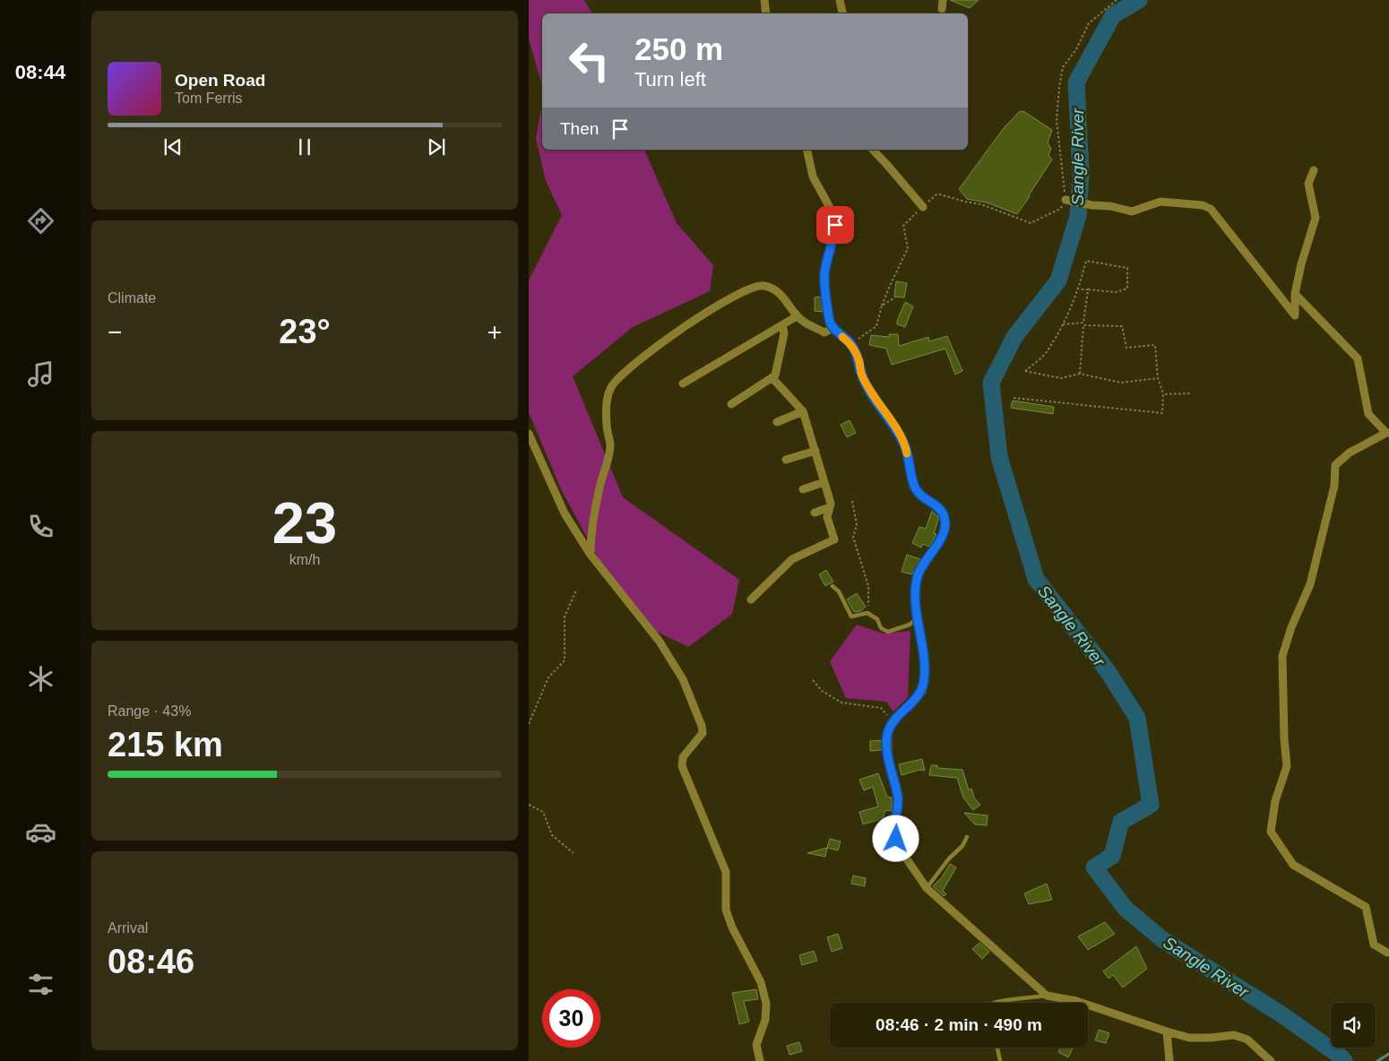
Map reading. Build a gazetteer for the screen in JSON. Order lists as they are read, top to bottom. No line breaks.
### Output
{"water":["Sangle River"],"page":{"tabs":"08:44","turn":["250 m","Turn left"],"song":["Open Road","Tom Ferris"],"then":"Then","tile":["Climate",["23","km/h"],["Range · 43%","215 km"],["Arrival","08:46"]],"heat":["−","23°","+"],"limit":"30","trip":"08:46 · 2 min · 490 m"}}
